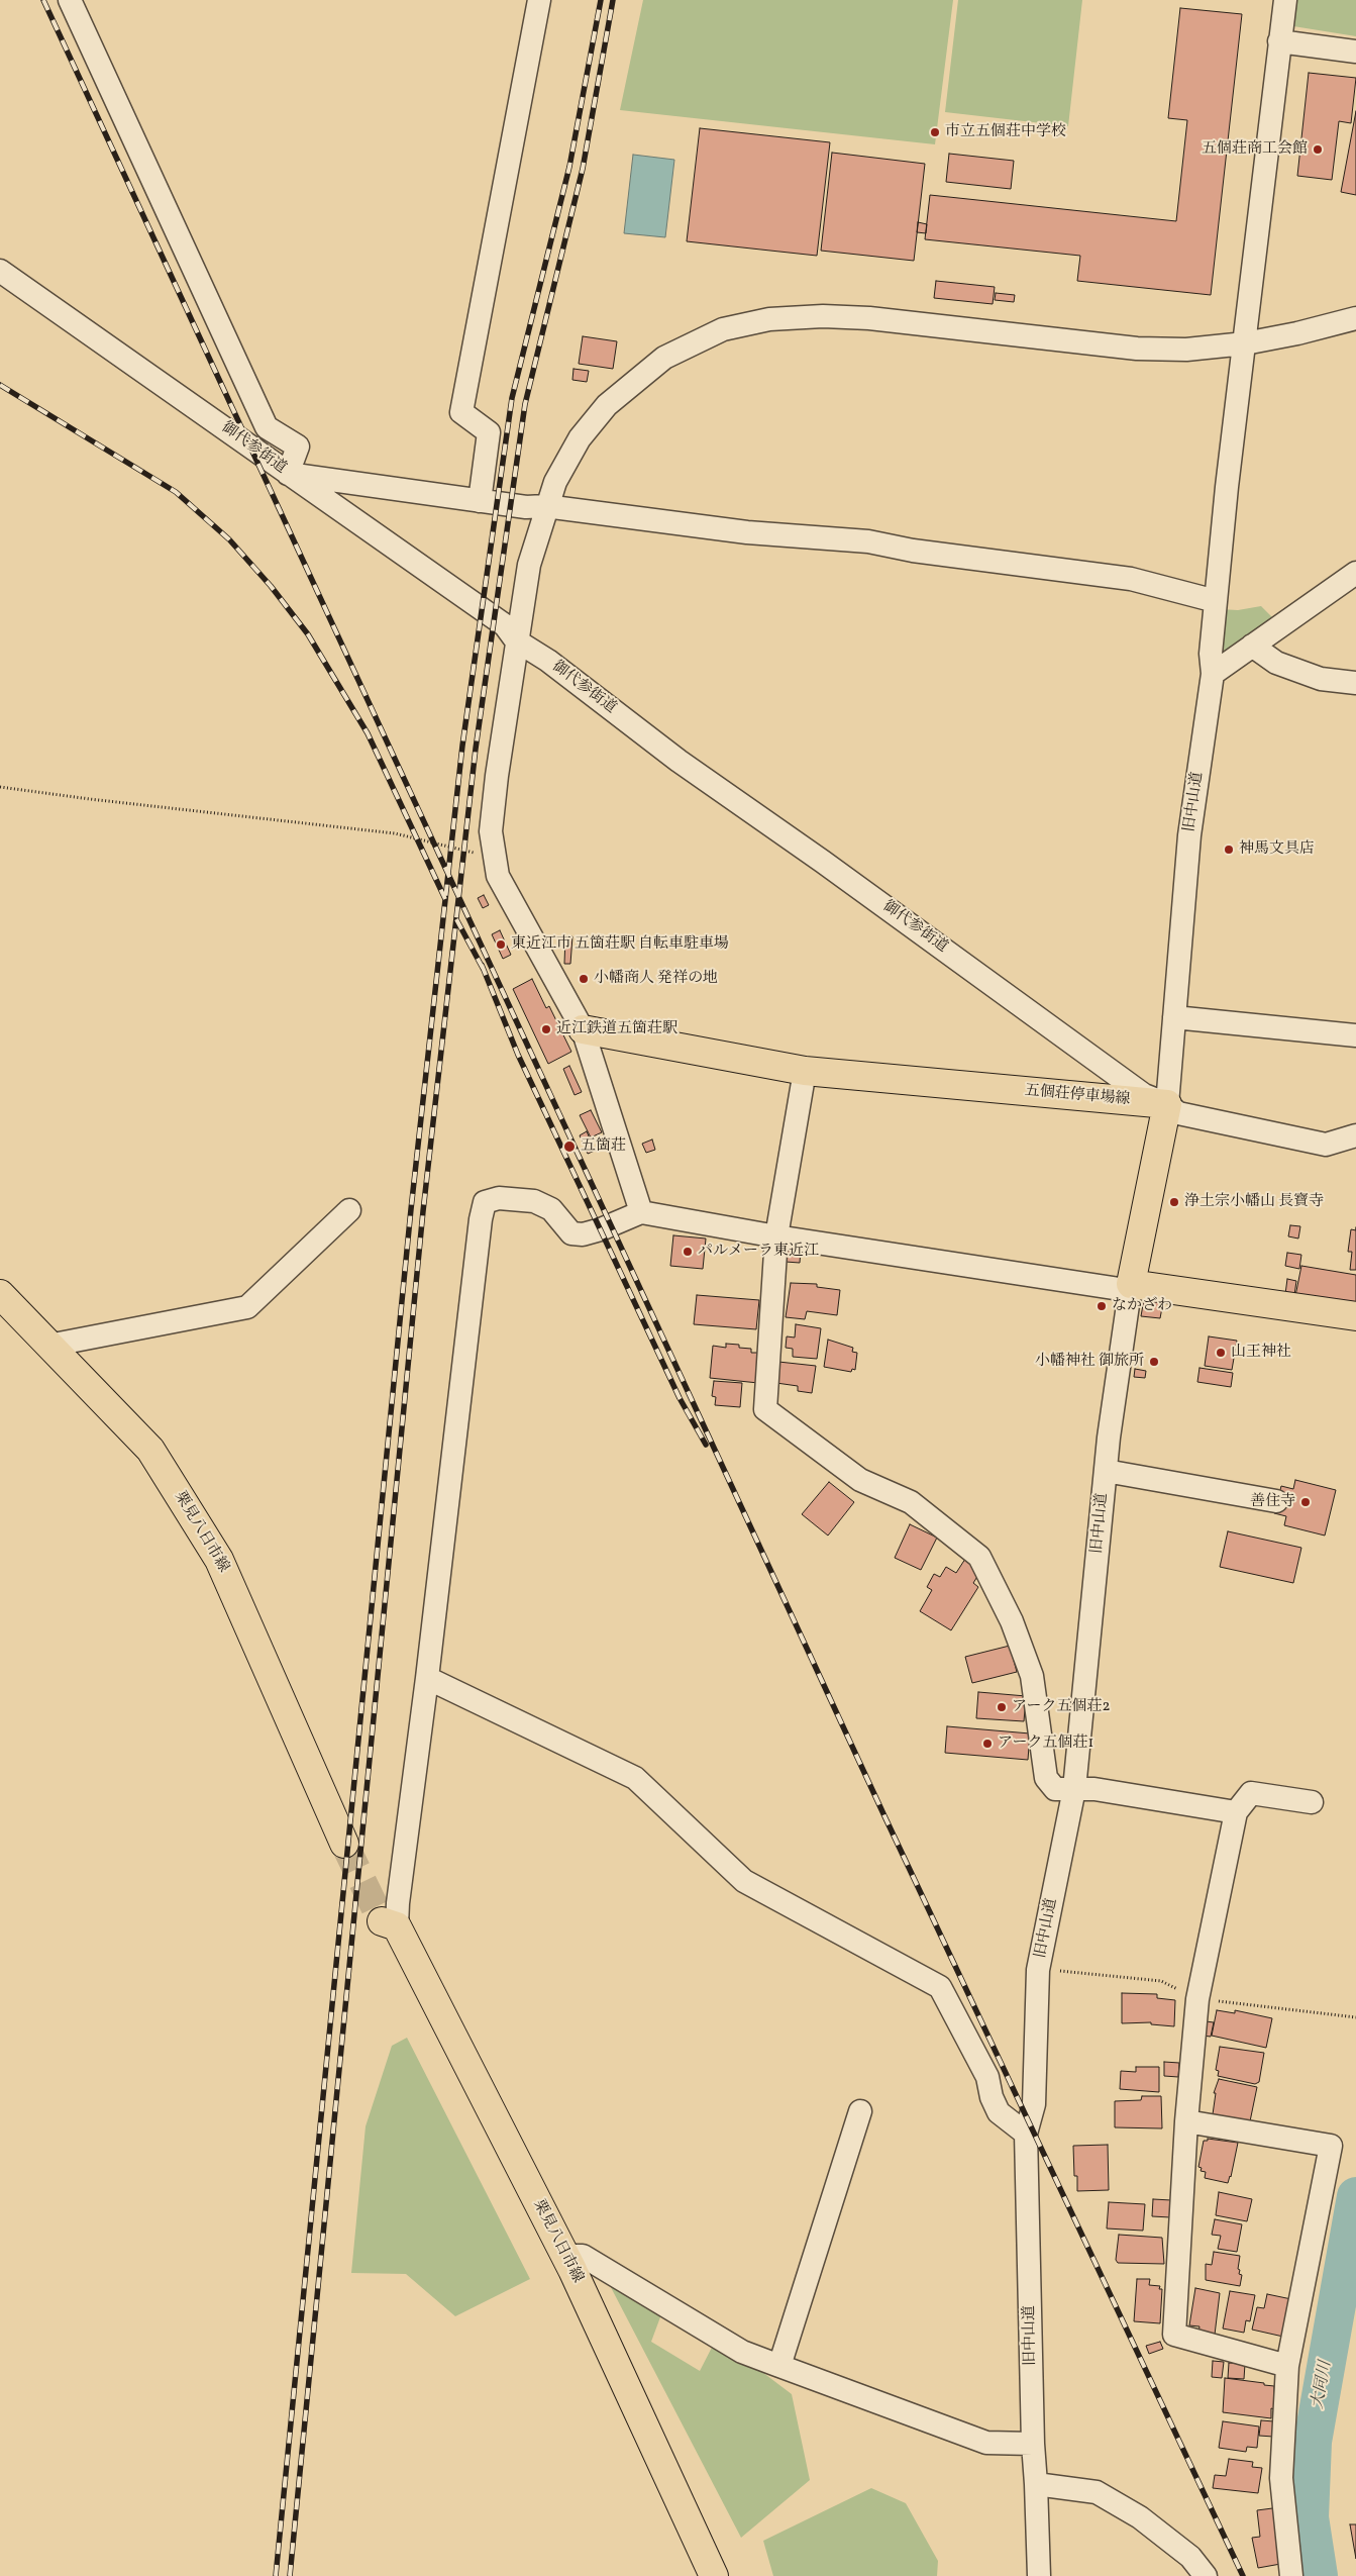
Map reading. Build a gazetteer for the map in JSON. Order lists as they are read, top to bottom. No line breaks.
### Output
{"streets":{"main road":["五個荘停車場線","栗見八日市線"],"street":["御代参街道","旧中山道"]},"crossings":[["御代参街道","旧中山道"],["御代参街道","五個荘停車場線"],["旧中山道","五個荘停車場線"]],"water":["大同川"],"places":["市立五個荘中学校","五個荘商工会館","神馬文具店","東近江市 五箇荘駅 自転車駐車場","小幡商人 発祥の地","近江鉄道五箇荘駅","五箇荘","浄土宗小幡山 長寶寺","パルメーラ東近江","なかざわ","山王神社","小幡神社 御旅所","善住寺","アーク五個荘2","アーク五個荘1"]}
